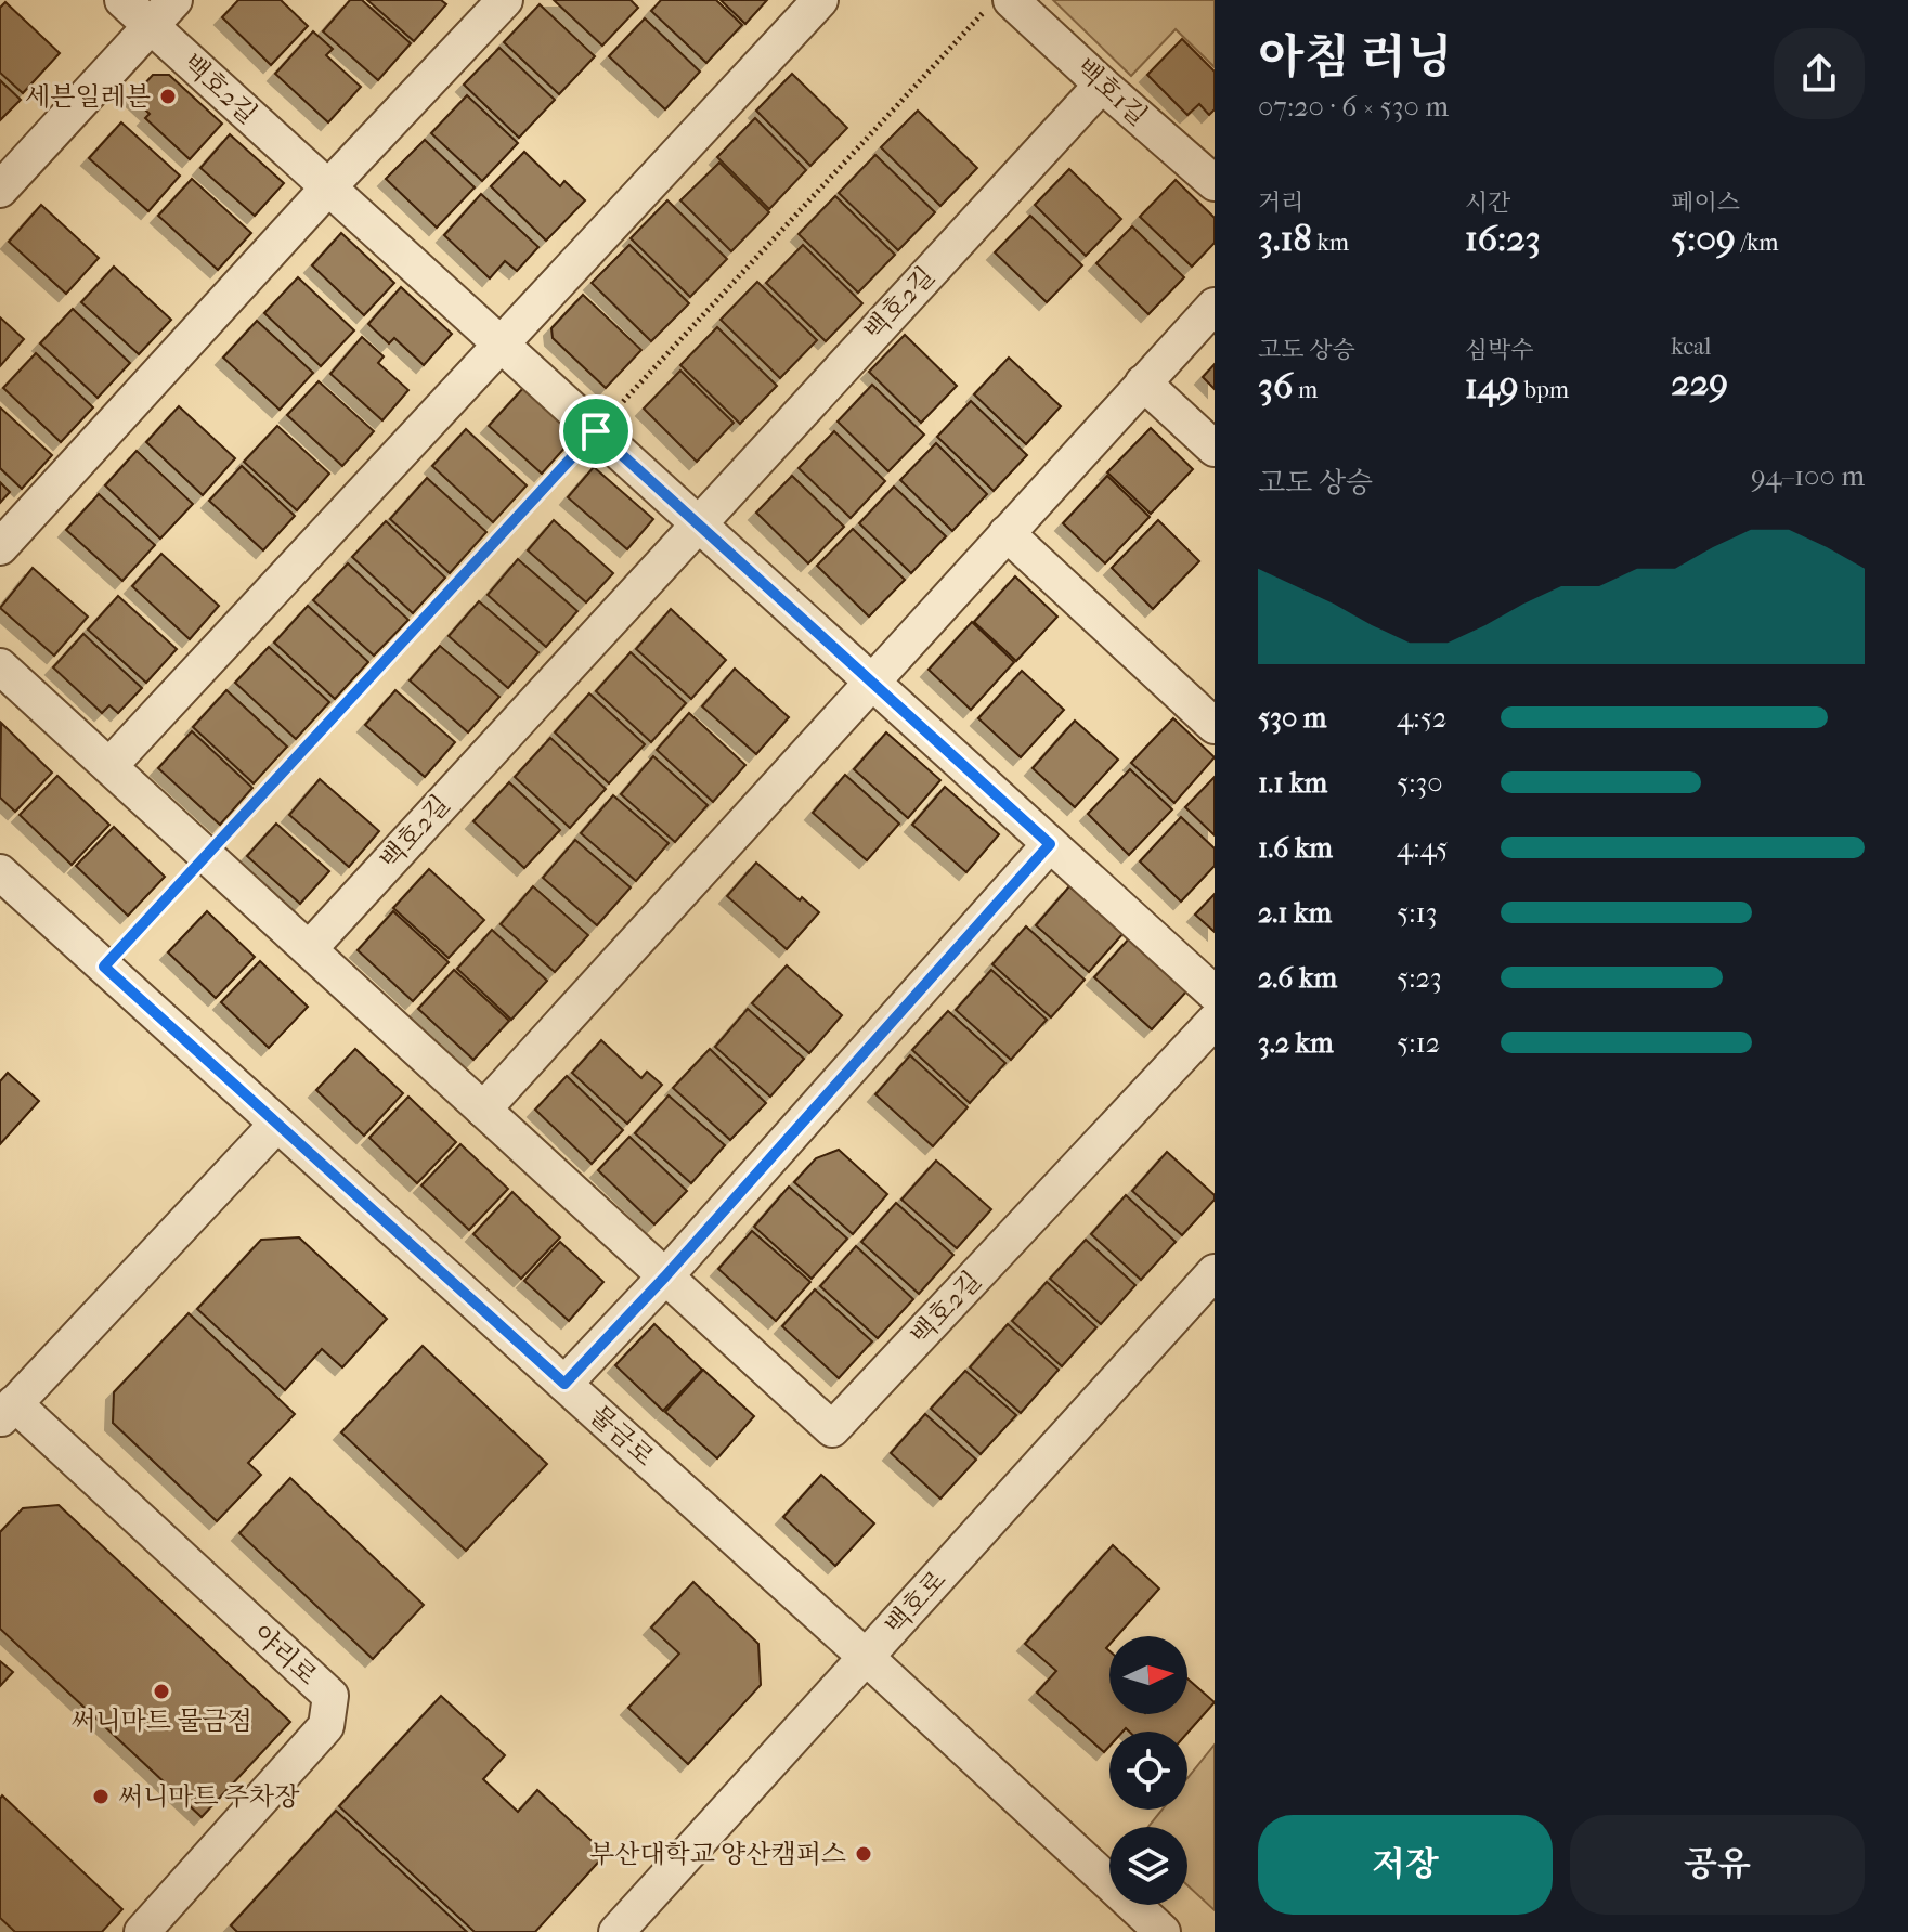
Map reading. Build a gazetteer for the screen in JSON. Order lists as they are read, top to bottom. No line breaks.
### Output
{"streets":{"street":["백호2길","백호1길","물금로","백호로","야리로"]},"crossings":[["백호2길","백호1길"],["물금로","백호로"],["물금로","야리로"]],"places":["세븐일레븐","써니마트 물금점","써니마트 주차장","부산대학교 양산캠퍼스"],"north":"right","page":{"heading":["아침 러닝","07:20 · 6 × 530 m"],"stats":[["거리","3.18 km"],["시간","16:23"],["페이스","5:09 /km"],["고도 상승","36 m"],["심박수","149 bpm"],["kcal","229"]],"chart":["고도 상승","94–100 m"],"list":[{"name":"530 m","note":"4:52"},{"name":"1.1 km","note":"5:30"},{"name":"1.6 km","note":"4:45"},{"name":"2.1 km","note":"5:13"},{"name":"2.6 km","note":"5:23"},{"name":"3.2 km","note":"5:12"}],"buttons":["저장","공유"]}}
